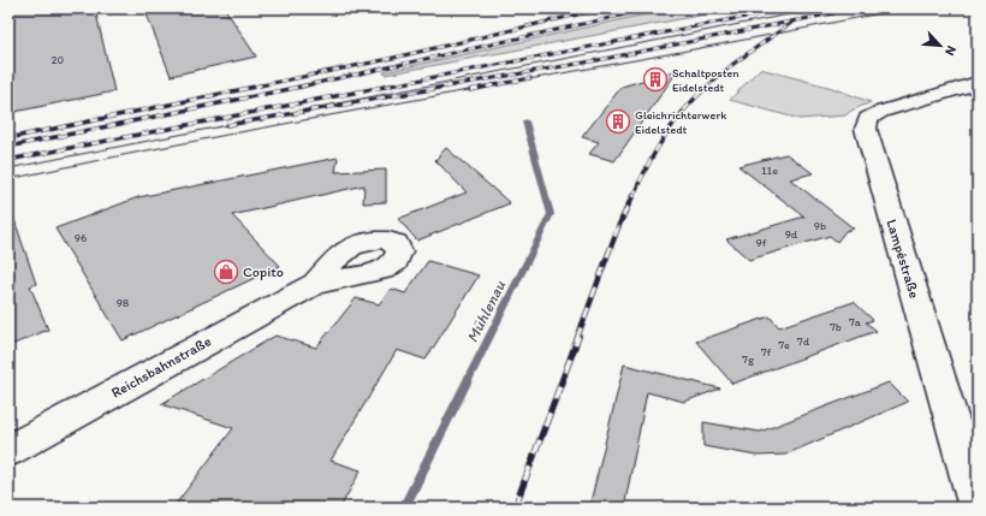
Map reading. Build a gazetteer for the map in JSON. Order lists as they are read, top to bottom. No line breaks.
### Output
{"streets":{"street":["Lampéstraße","Reichsbahnstraße"]},"water":["Mühlenau"],"places":{"building":["Schaltposten Eidelstedt","Gleichrichterwerk Eidelstedt"],"shop":["Copito"]},"house_numbers":["20","11e","9b","9d","96","9f","98","7a","7b","7d","7e","7f","7g"],"north":"bottom right"}
